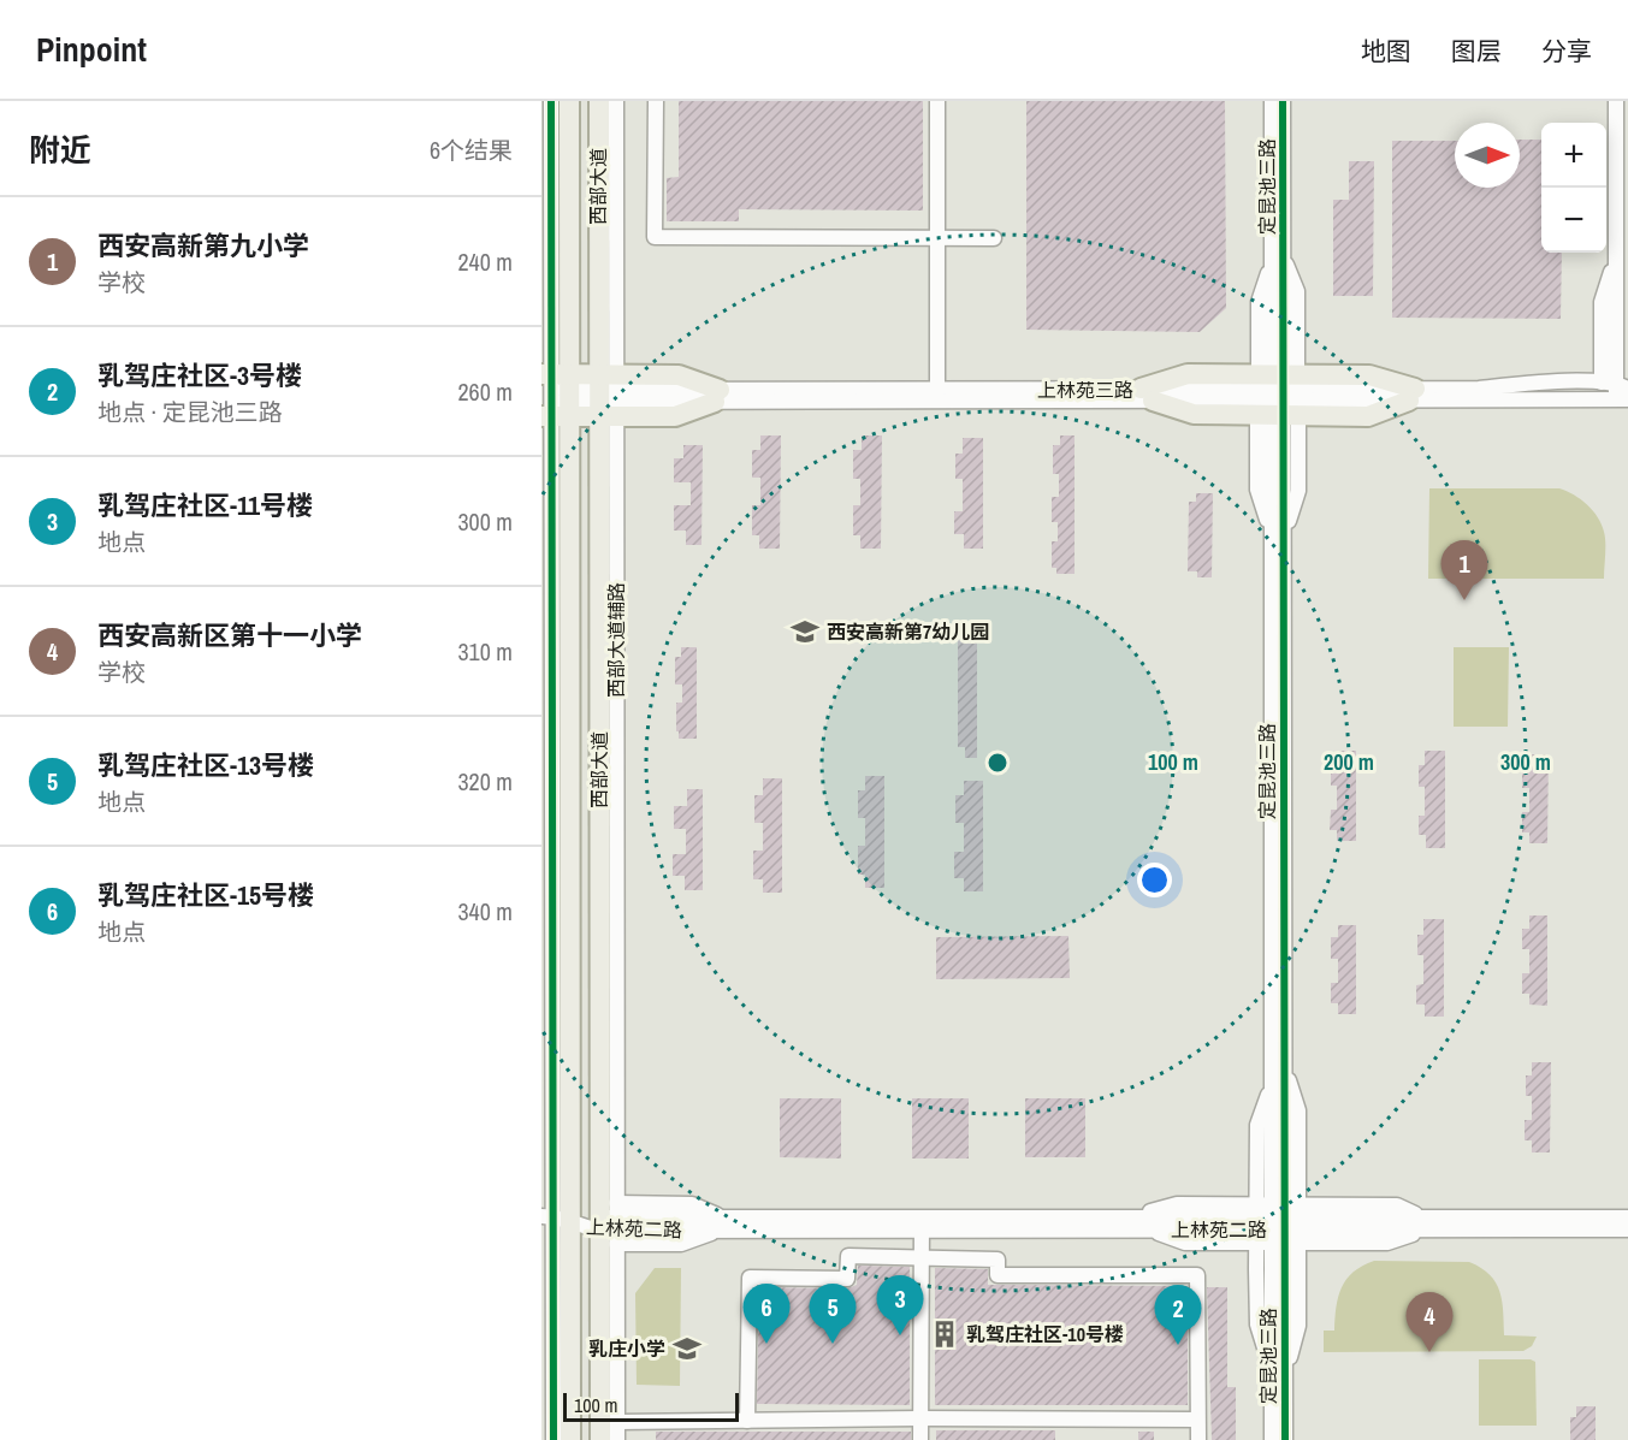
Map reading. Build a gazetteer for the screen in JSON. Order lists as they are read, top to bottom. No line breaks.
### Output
{"streets":{"main road":["西部大道"],"street":["定昆池三路","上林苑三路","上林苑二路"]},"crossings":[["西部大道","上林苑二路"],["定昆池三路","上林苑二路"]],"places":{"school or university":["西安高新第7幼儿园","乳庄小学"],"building":["乳驾庄社区-10号楼"]},"scale_bar":"100 m","north":"right","page":{"header":"Pinpoint","nav":["地图","图层","分享"],"heading":["附近","6个结果"],"map_buttons":["+","−"],"list":[{"mark":"1","name":"西安高新第九小学","note":"学校","value":"240 m"},{"mark":"2","name":"乳驾庄社区-3号楼","note":"地点 · 定昆池三路","value":"260 m"},{"mark":"3","name":"乳驾庄社区-11号楼","note":"地点","value":"300 m"},{"mark":"4","name":"西安高新区第十一小学","note":"学校","value":"310 m"},{"mark":"5","name":"乳驾庄社区-13号楼","note":"地点","value":"320 m"},{"mark":"6","name":"乳驾庄社区-15号楼","note":"地点","value":"340 m"}],"pins":["1","3","5","6","2","4"],"scale":"100 m"},"rings":["100 m","200 m","300 m"]}
